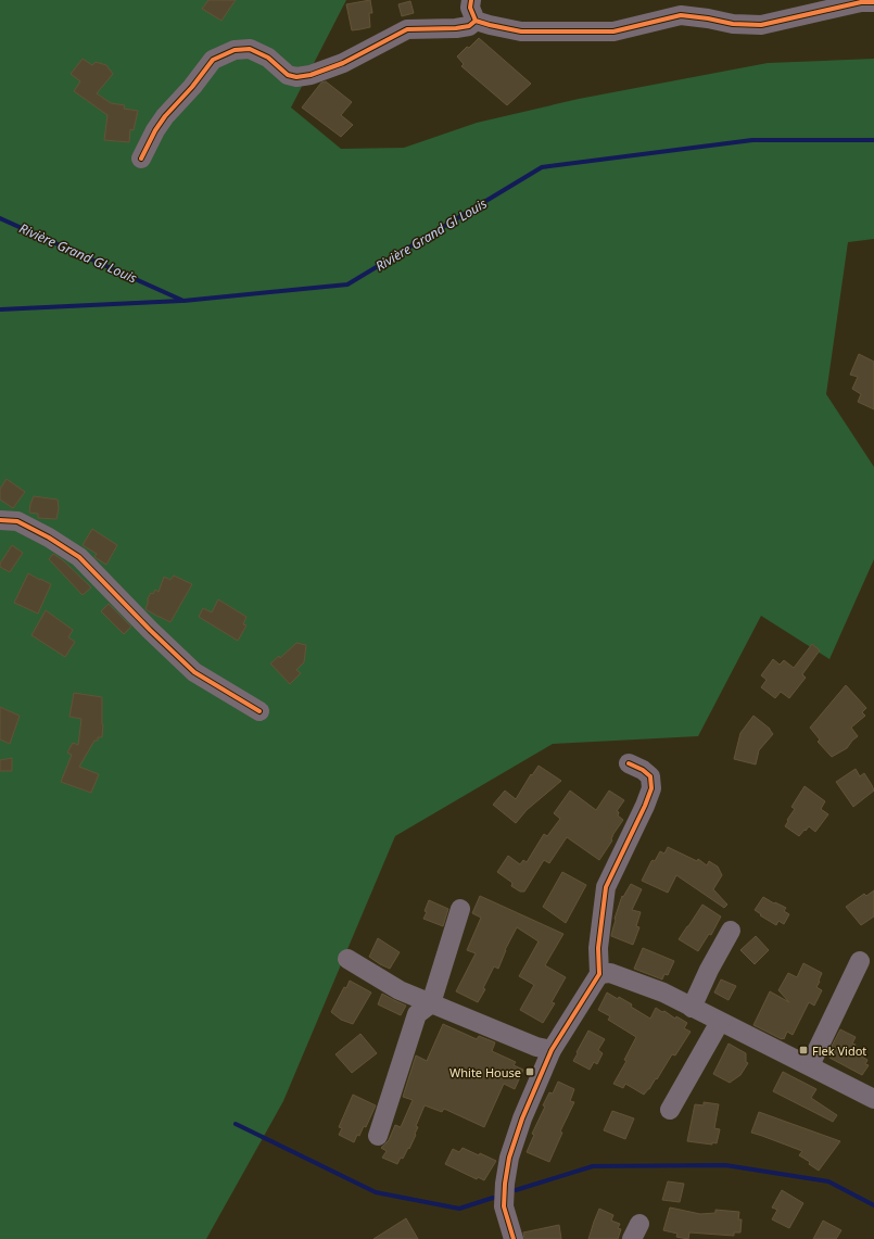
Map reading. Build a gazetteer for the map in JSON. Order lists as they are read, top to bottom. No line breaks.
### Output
{"water":["Rivière Grand Gl Louis"],"places":{"transit":["Flek Vidot","White House"]}}
